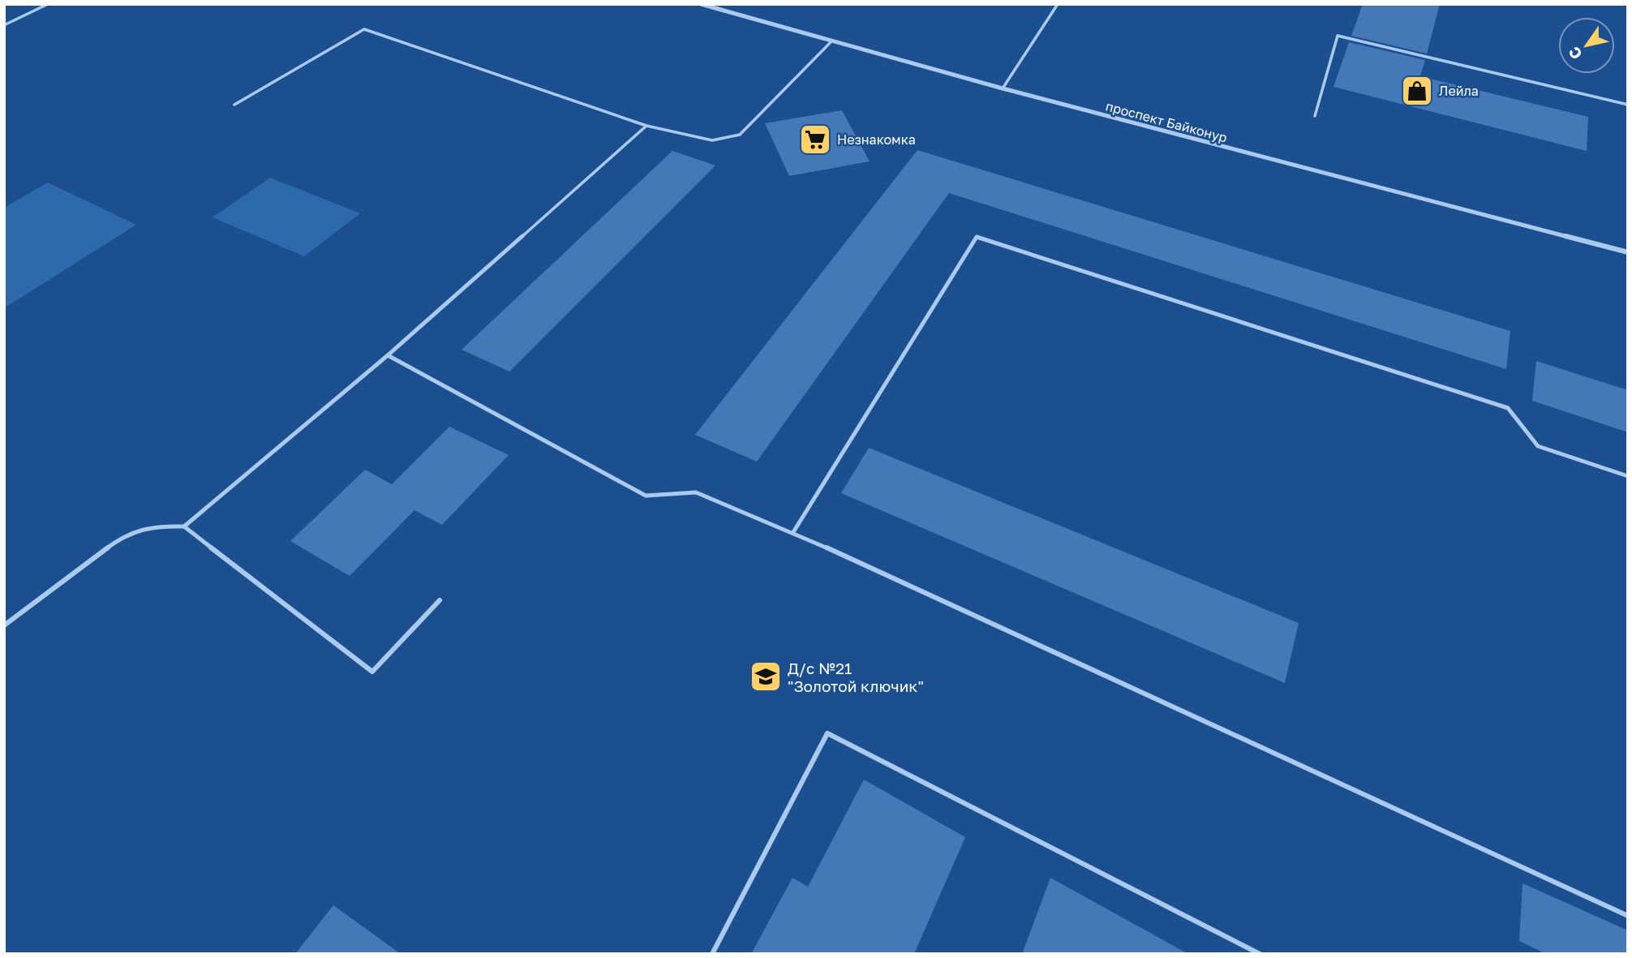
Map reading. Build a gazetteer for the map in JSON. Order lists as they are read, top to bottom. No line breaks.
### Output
{"streets":{"street":["проспект Байконур"]},"places":{"shop":["Лейла"],"supermarket":["Незнакомка"],"school or university":["Д/c №21 \"Золотой ключик\""]},"north":"bottom left"}
